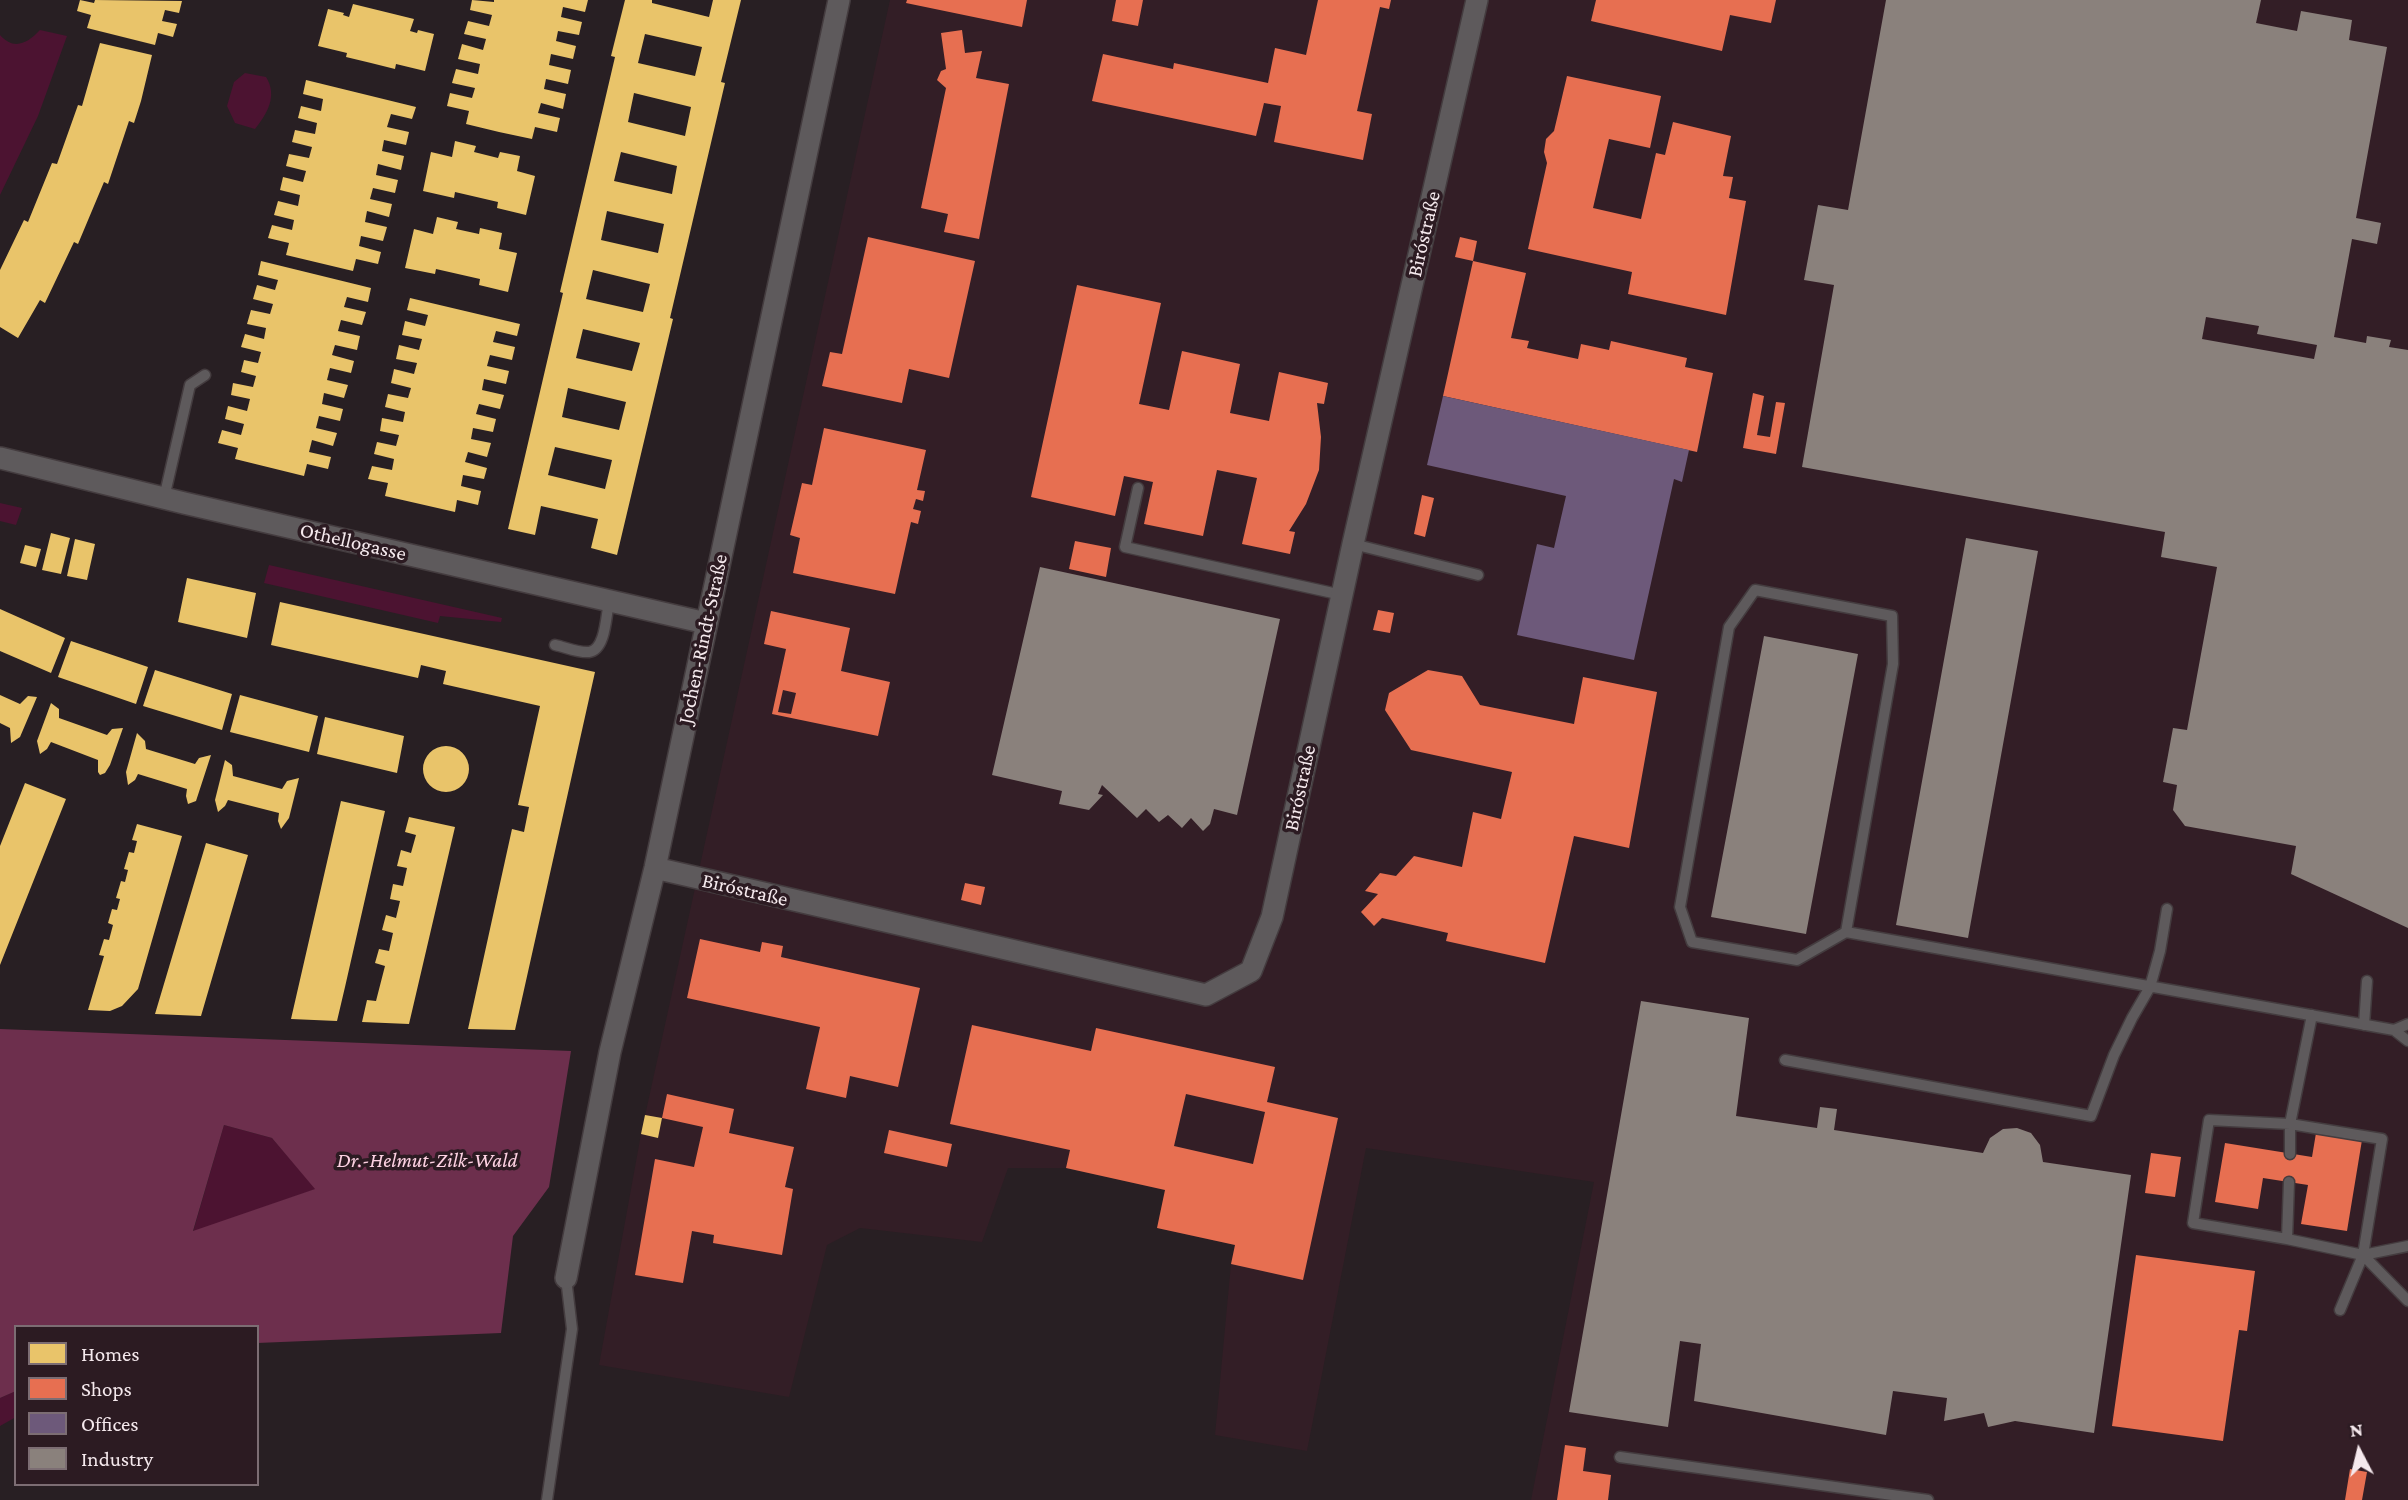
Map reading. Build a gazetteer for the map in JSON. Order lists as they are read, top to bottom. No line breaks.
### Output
{"streets":{"street":["Biróstraße","Othellogasse","Jochen-Rindt-Straße"]},"crossings":[["Biróstraße","Jochen-Rindt-Straße"],["Othellogasse","Jochen-Rindt-Straße"]],"parks":["Dr.-Helmut-Zilk-Wald"],"legend":["Homes","Shops","Offices","Industry"],"north":"top"}
